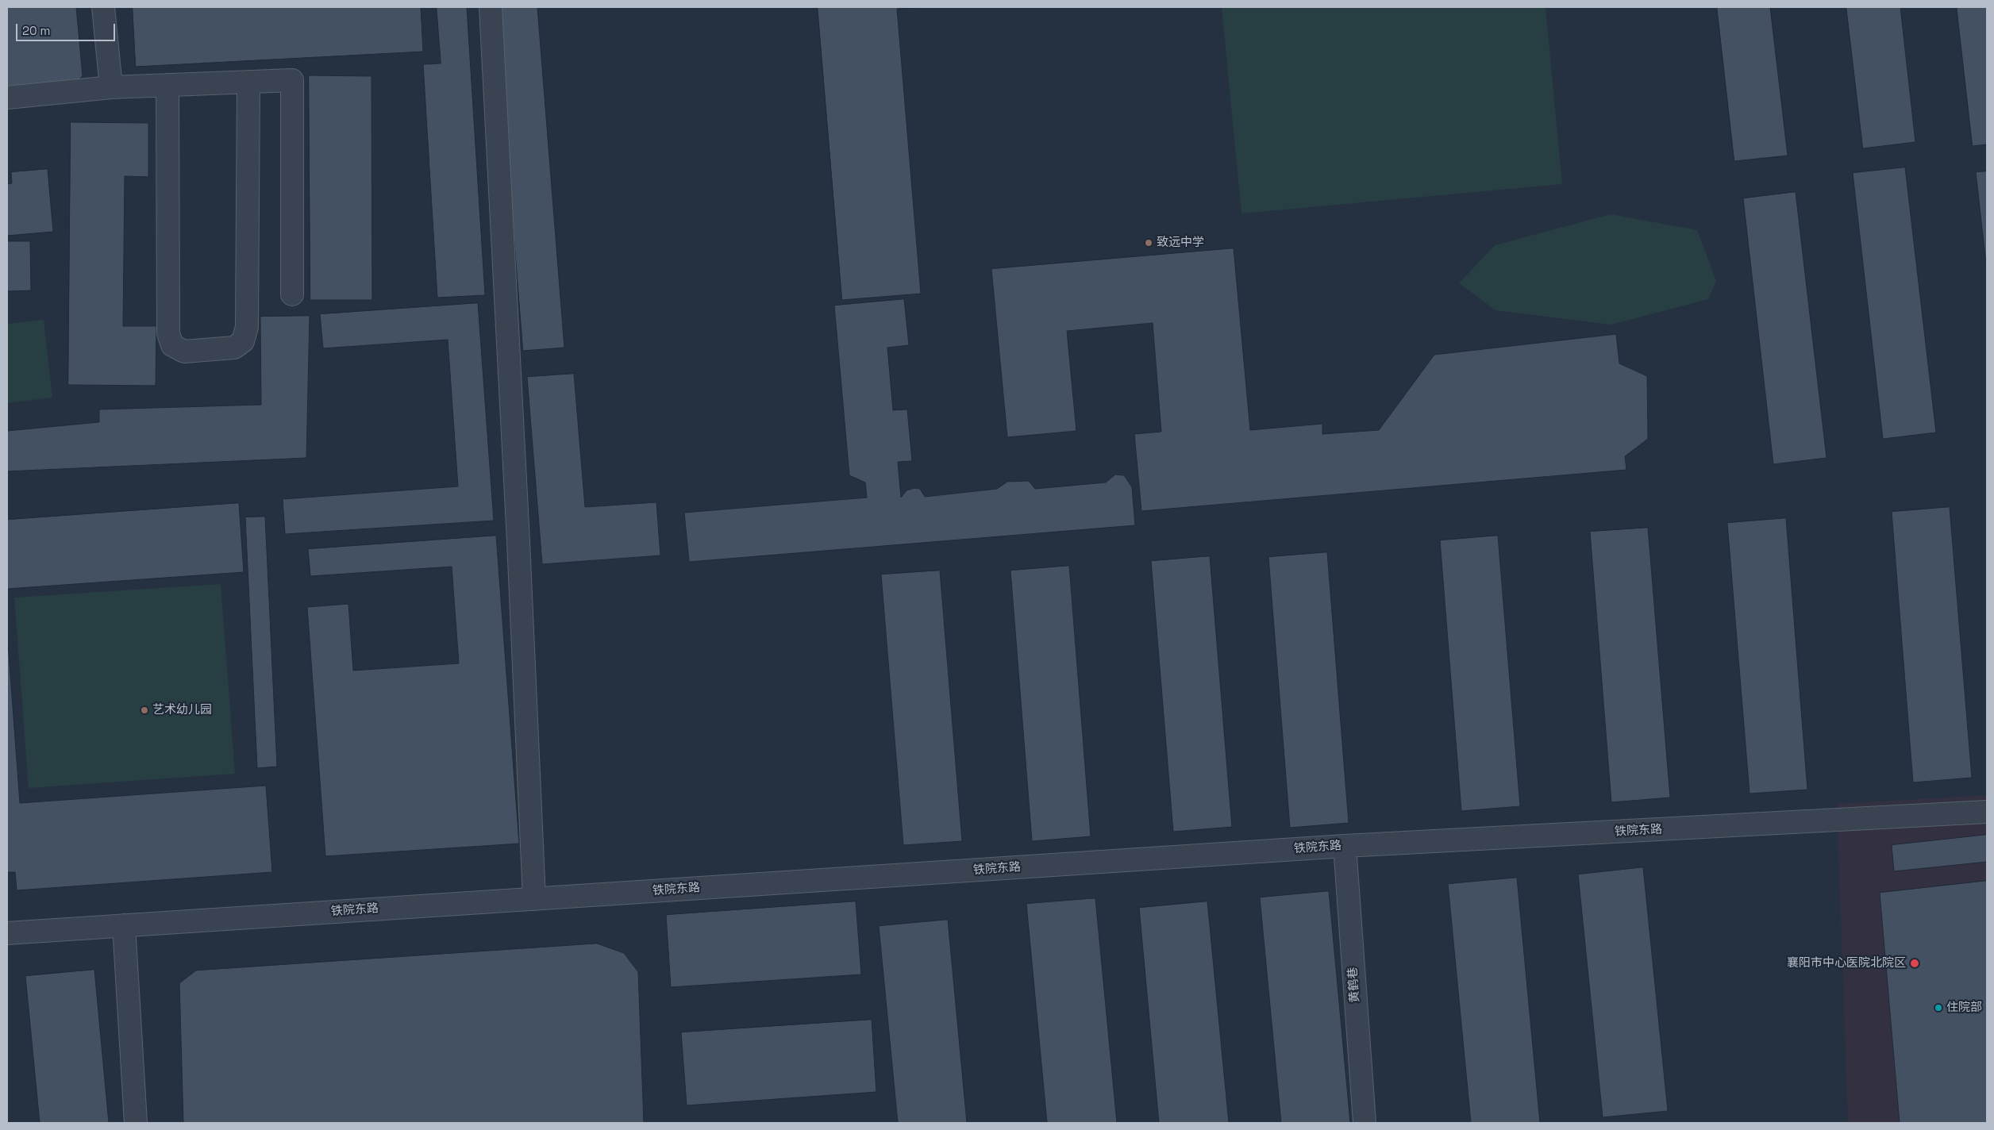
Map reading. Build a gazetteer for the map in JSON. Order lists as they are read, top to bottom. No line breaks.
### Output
{"streets":{"street":["铁院东路","黄鹤巷"]},"crossings":[["铁院东路","黄鹤巷"]],"places":["致远中学","艺术幼儿园","襄阳市中心医院北院区","住院部"],"scale_bar":"20 m"}
